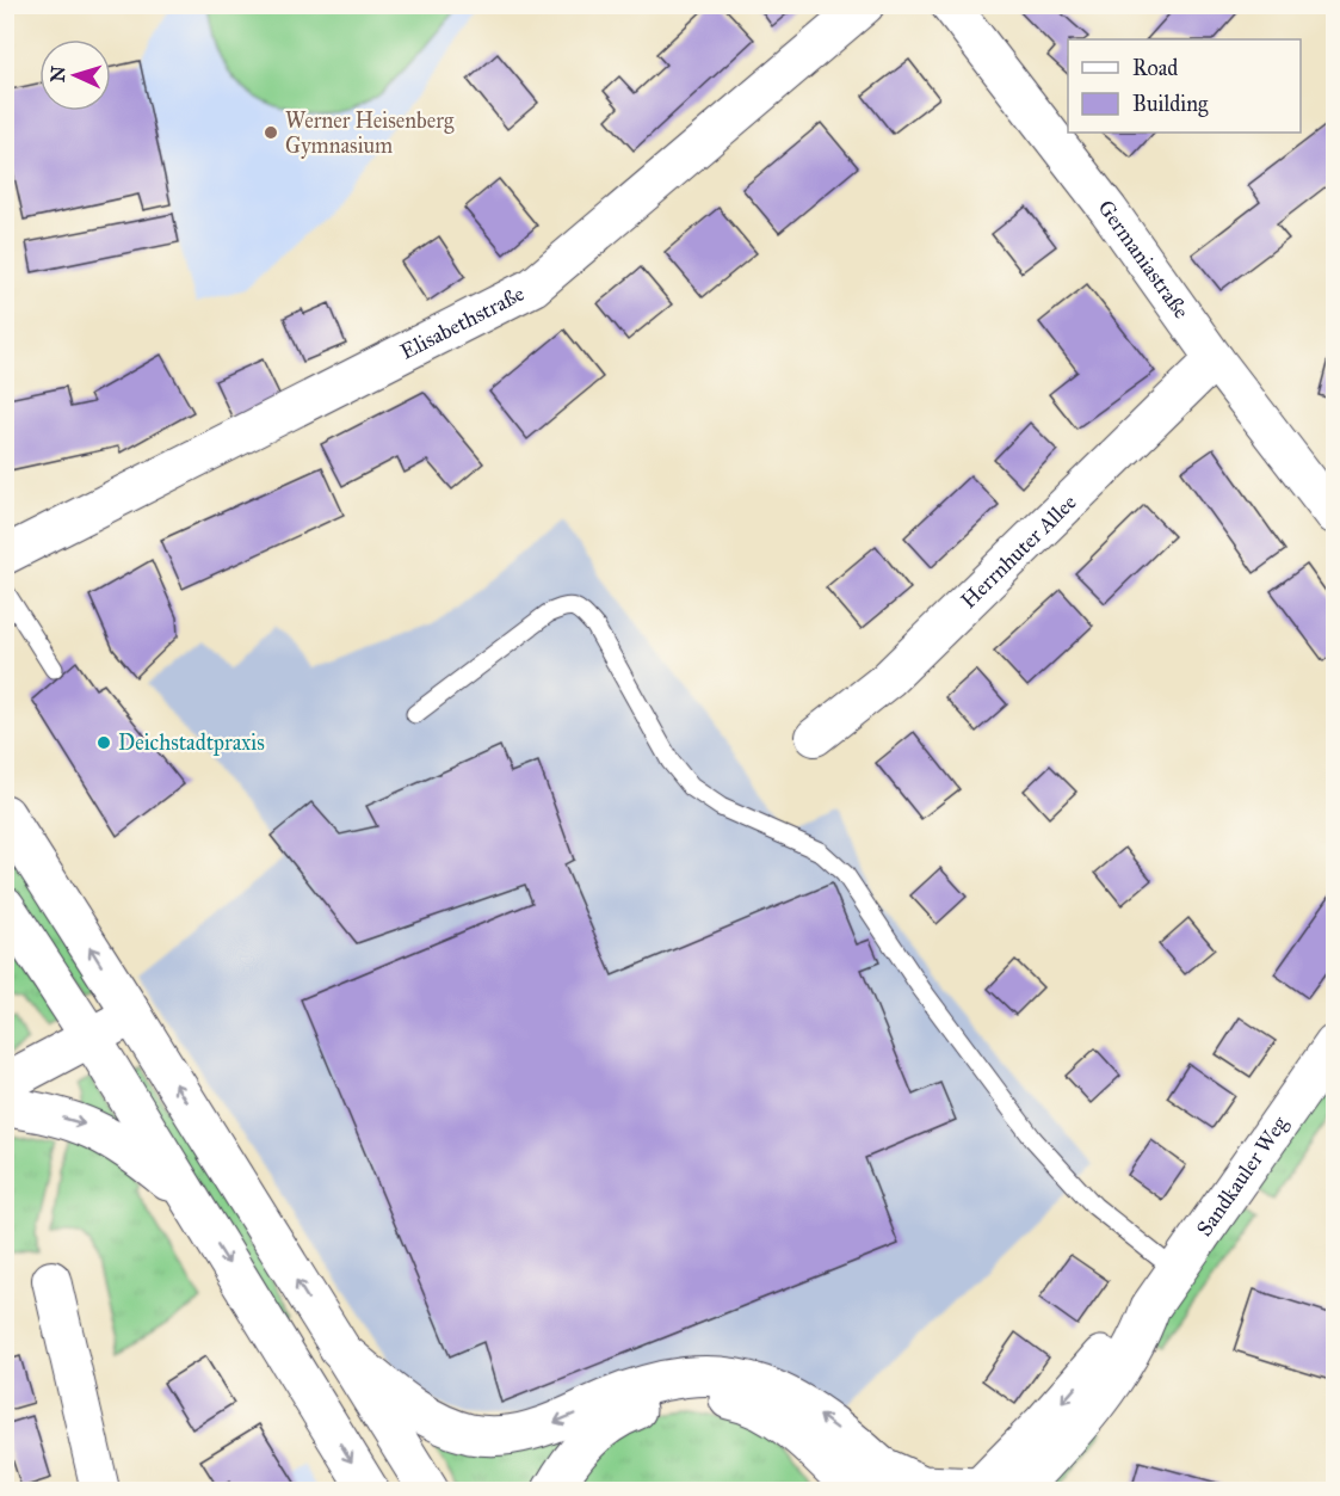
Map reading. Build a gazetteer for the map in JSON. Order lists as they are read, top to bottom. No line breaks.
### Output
{"streets":{"main road":["Sandkauler Weg"],"street":["Germaniastraße","Elisabethstraße","Herrnhuter Allee"]},"crossings":[["Germaniastraße","Herrnhuter Allee"]],"places":["Werner Heisenberg Gymnasium","Deichstadtpraxis"],"legend":["Road","Building"],"north":"left"}
